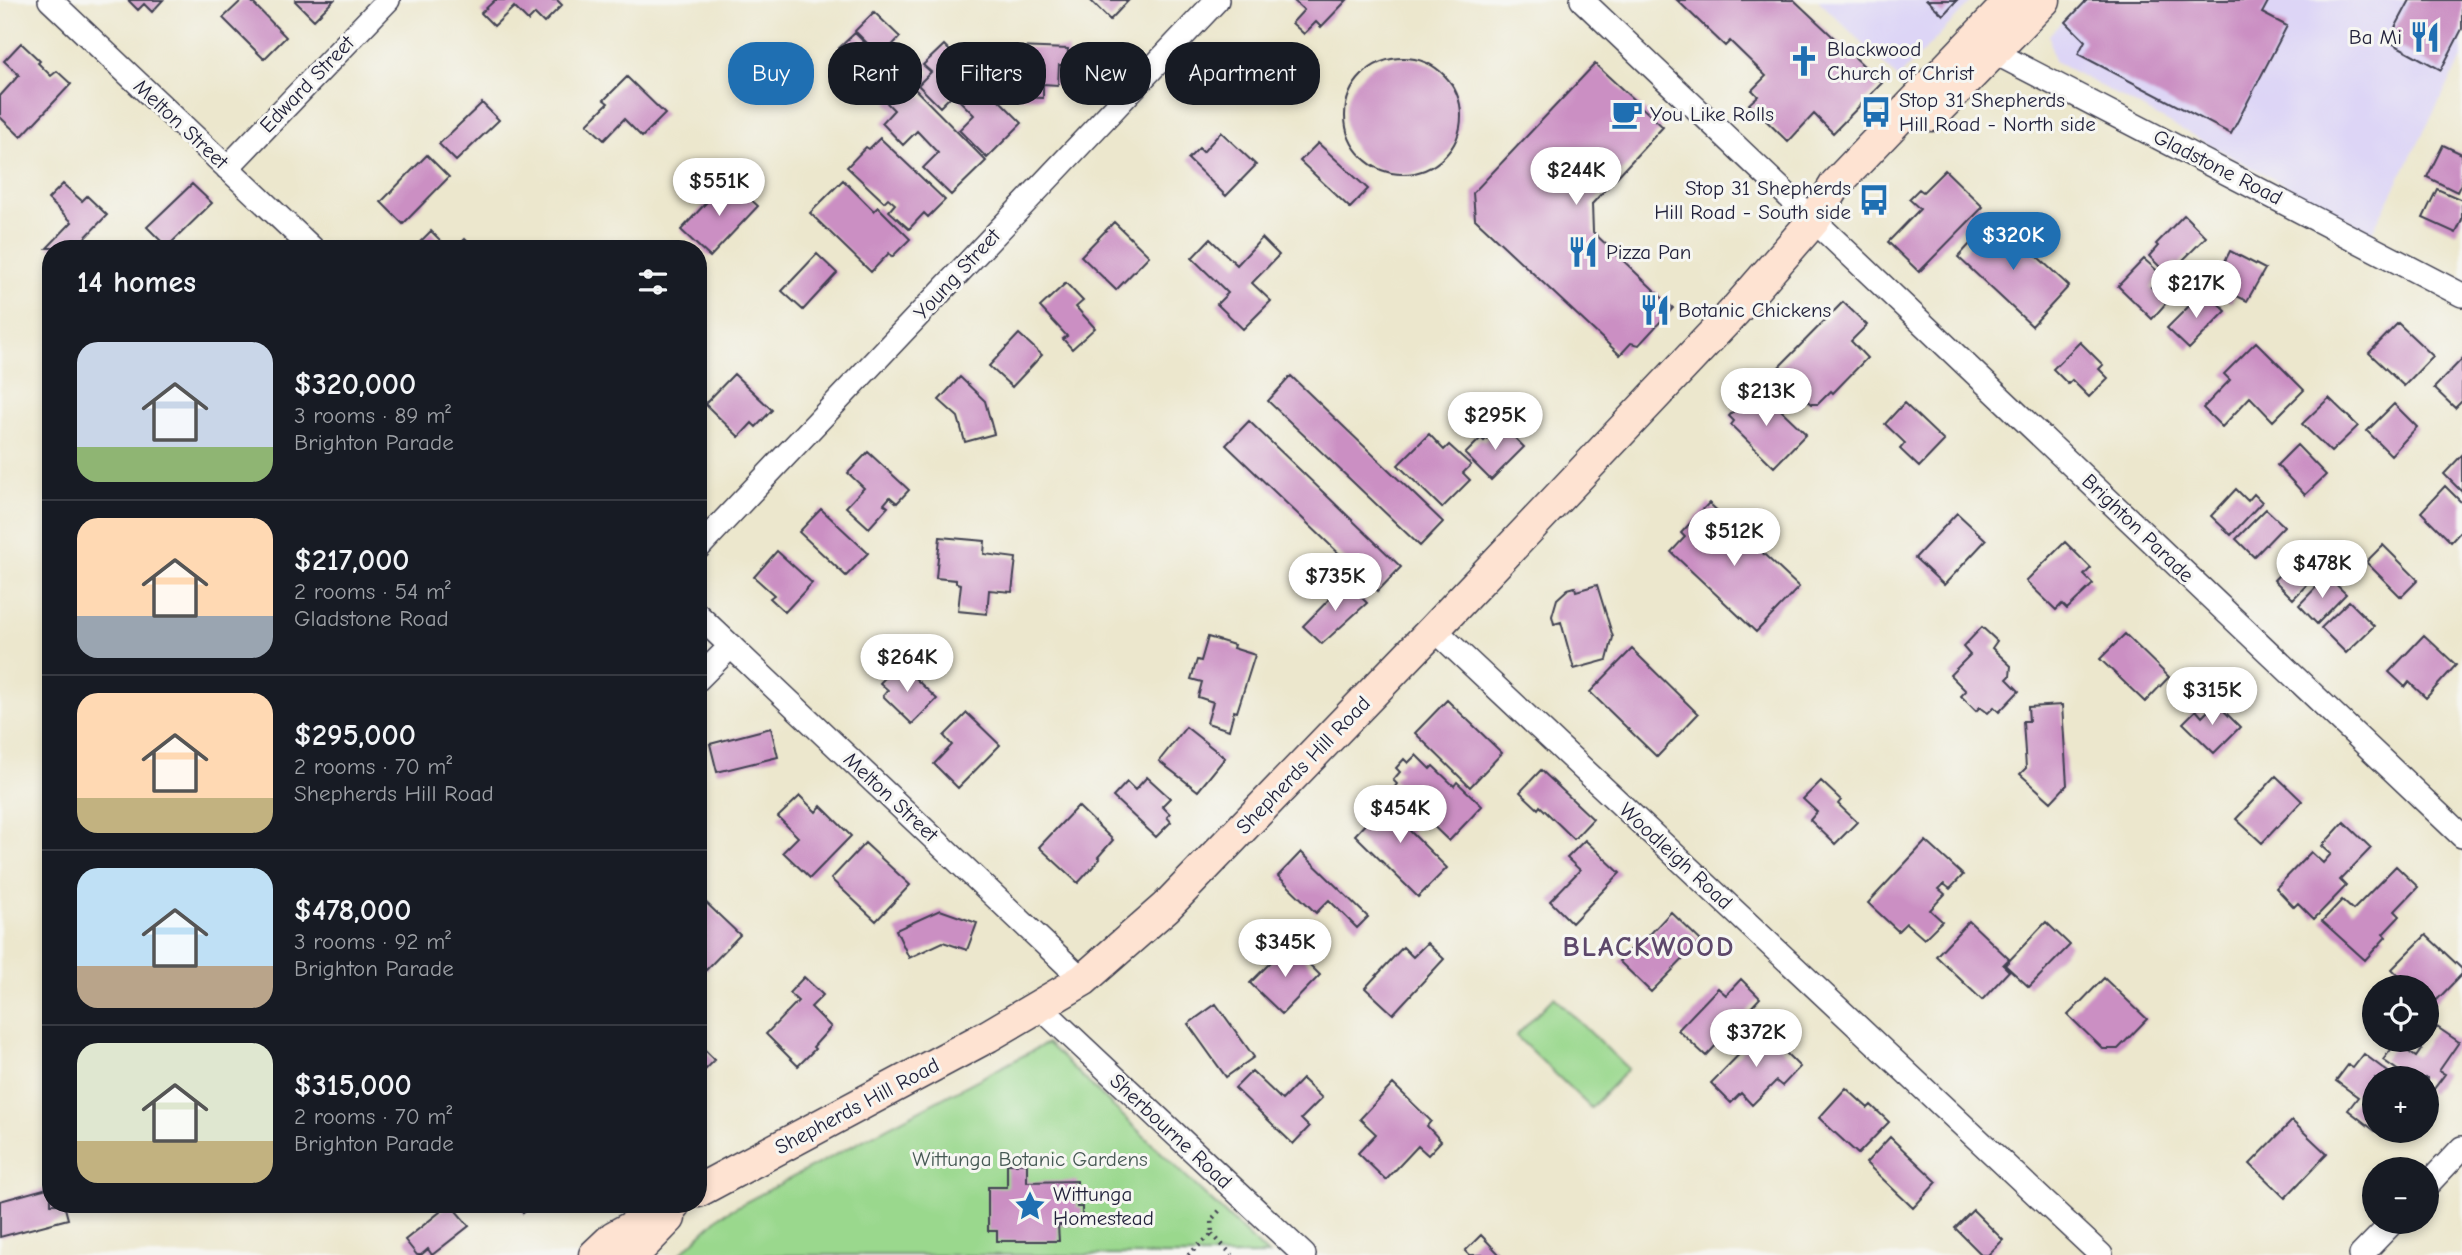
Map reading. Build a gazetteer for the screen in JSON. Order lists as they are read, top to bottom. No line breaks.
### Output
{"streets":{"main road":["Shepherds Hill Road"],"street":["Edward Street","Melton Street","Gladstone Road","Young Street","Brighton Parade","Woodleigh Road","Sherbourne Road"]},"crossings":[["Edward Street","Melton Street"],["Melton Street","Shepherds Hill Road"],["Gladstone Road","Shepherds Hill Road"],["Brighton Parade","Shepherds Hill Road"],["Shepherds Hill Road","Woodleigh Road"],["Shepherds Hill Road","Sherbourne Road"]],"districts":["BLACKWOOD"],"parks":["Wittunga Botanic Gardens"],"places":{"restaurant":["Ba Mi","Pizza Pan","Botanic Chickens"],"church":["Blackwood Church of Christ"],"bus stop":["Stop 31 Shepherds Hill Road - North side","Stop 31 Shepherds Hill Road - South side"],"cafe":["You Like Rolls"],"place":["Wittunga Homestead"]},"page":{"chip":["Buy","Rent","Filters","New","Apartment"],"price":["$244K","$551K","$320K","$217K","$213K","$295K","$512K","$478K","$735K","$264K","$315K","$454K","$345K","$372K"],"heading":"14 homes","list":[{"name":"$320,000","note":"3 rooms · 89 m² · Brighton Parade"},{"name":"$217,000","note":"2 rooms · 54 m² · Gladstone Road"},{"name":"$295,000","note":"2 rooms · 70 m² · Shepherds Hill Road"},{"name":"$478,000","note":"3 rooms · 92 m² · Brighton Parade"},{"name":"$315,000","note":"2 rooms · 70 m² · Brighton Parade"}],"map_buttons":["+","−"]}}
